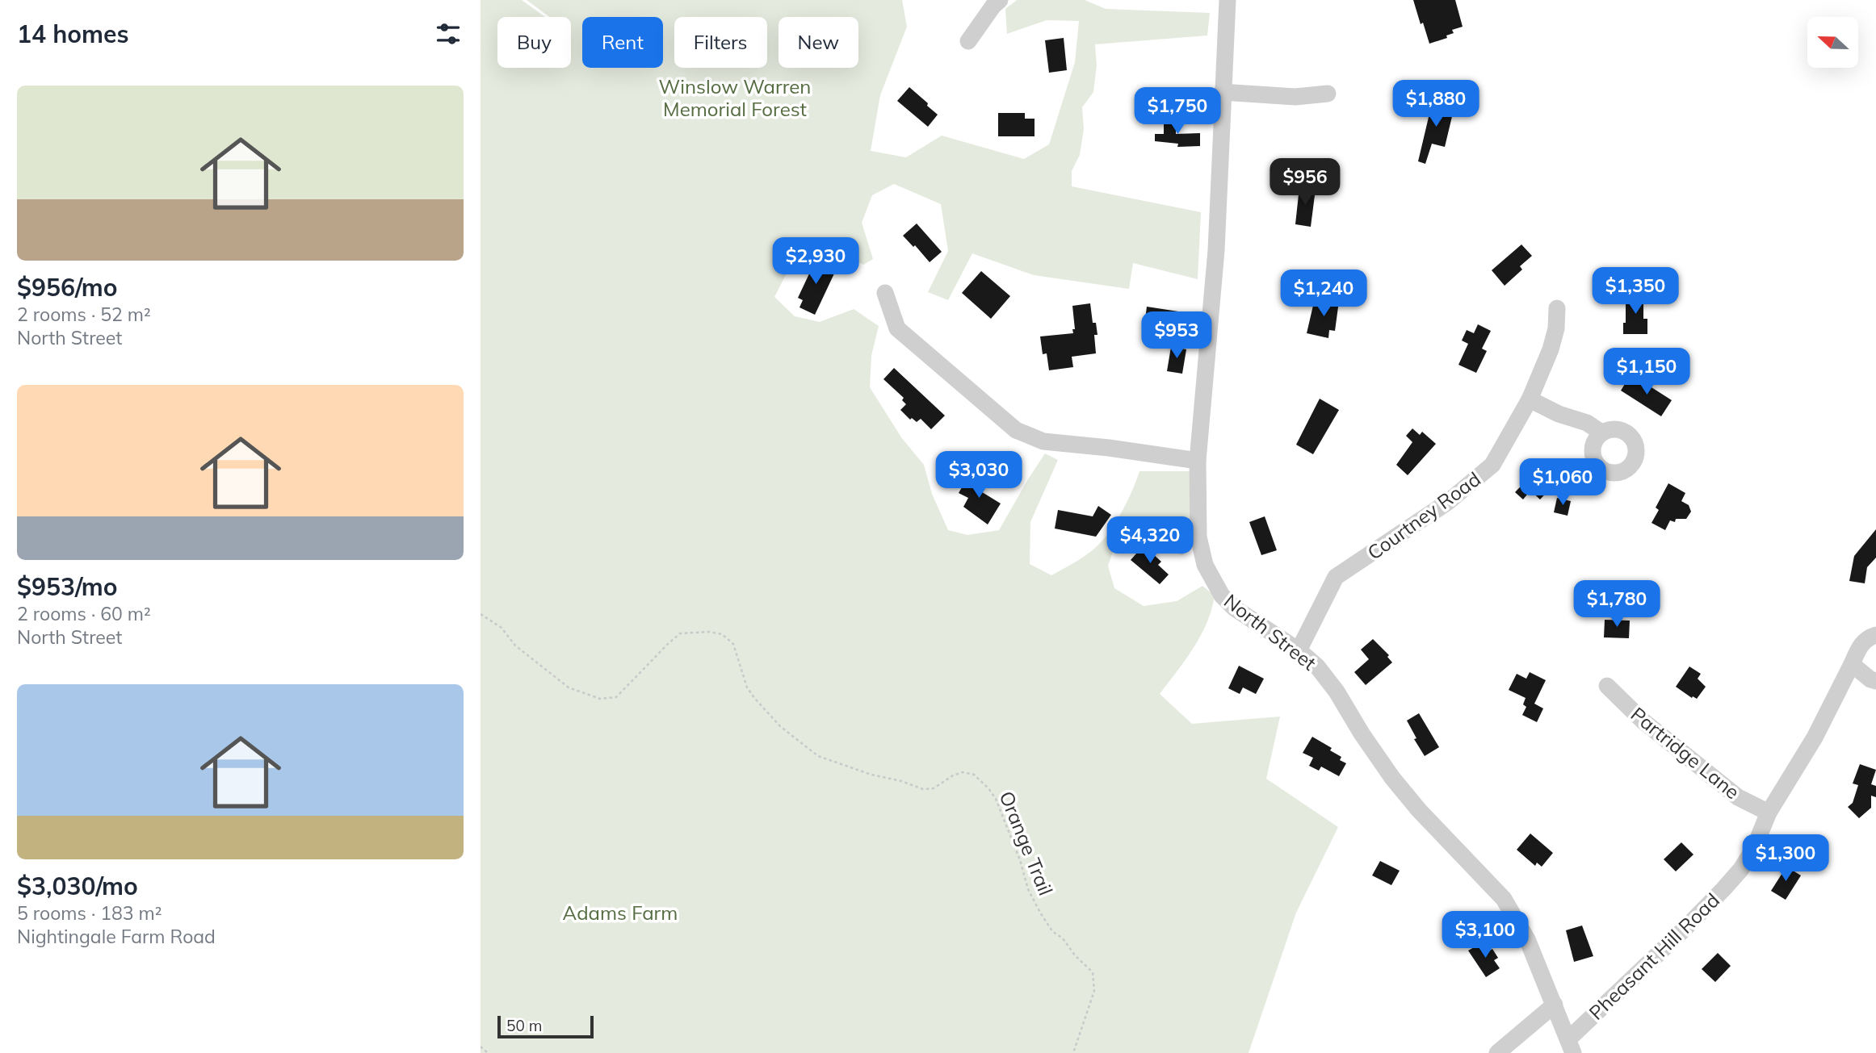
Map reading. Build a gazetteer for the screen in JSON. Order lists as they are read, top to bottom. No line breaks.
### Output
{"streets":{"street":["Courtney Road","North Street","Partridge Lane","Pheasant Hill Road"],"path":["Orange Trail"]},"crossings":[["Courtney Road","North Street"],["North Street","Pheasant Hill Road"],["Partridge Lane","Pheasant Hill Road"]],"parks":["Winslow Warren Memorial Forest","Adams Farm"],"scale_bar":"50 m","north":"left","page":{"heading":"14 homes","chip":["Buy","Rent","Filters","New"],"list":[{"name":"$956/mo","note":"2 rooms · 52 m² · North Street"},{"name":"$953/mo","note":"2 rooms · 60 m² · North Street"},{"name":"$3,030/mo","note":"5 rooms · 183 m² · Nightingale Farm Road"}],"price":["$1,880","$1,750","$956","$2,930","$1,350","$1,240","$953","$1,150","$3,030","$1,060","$4,320","$1,780","$1,300","$3,100"],"scale":"50 m"}}
